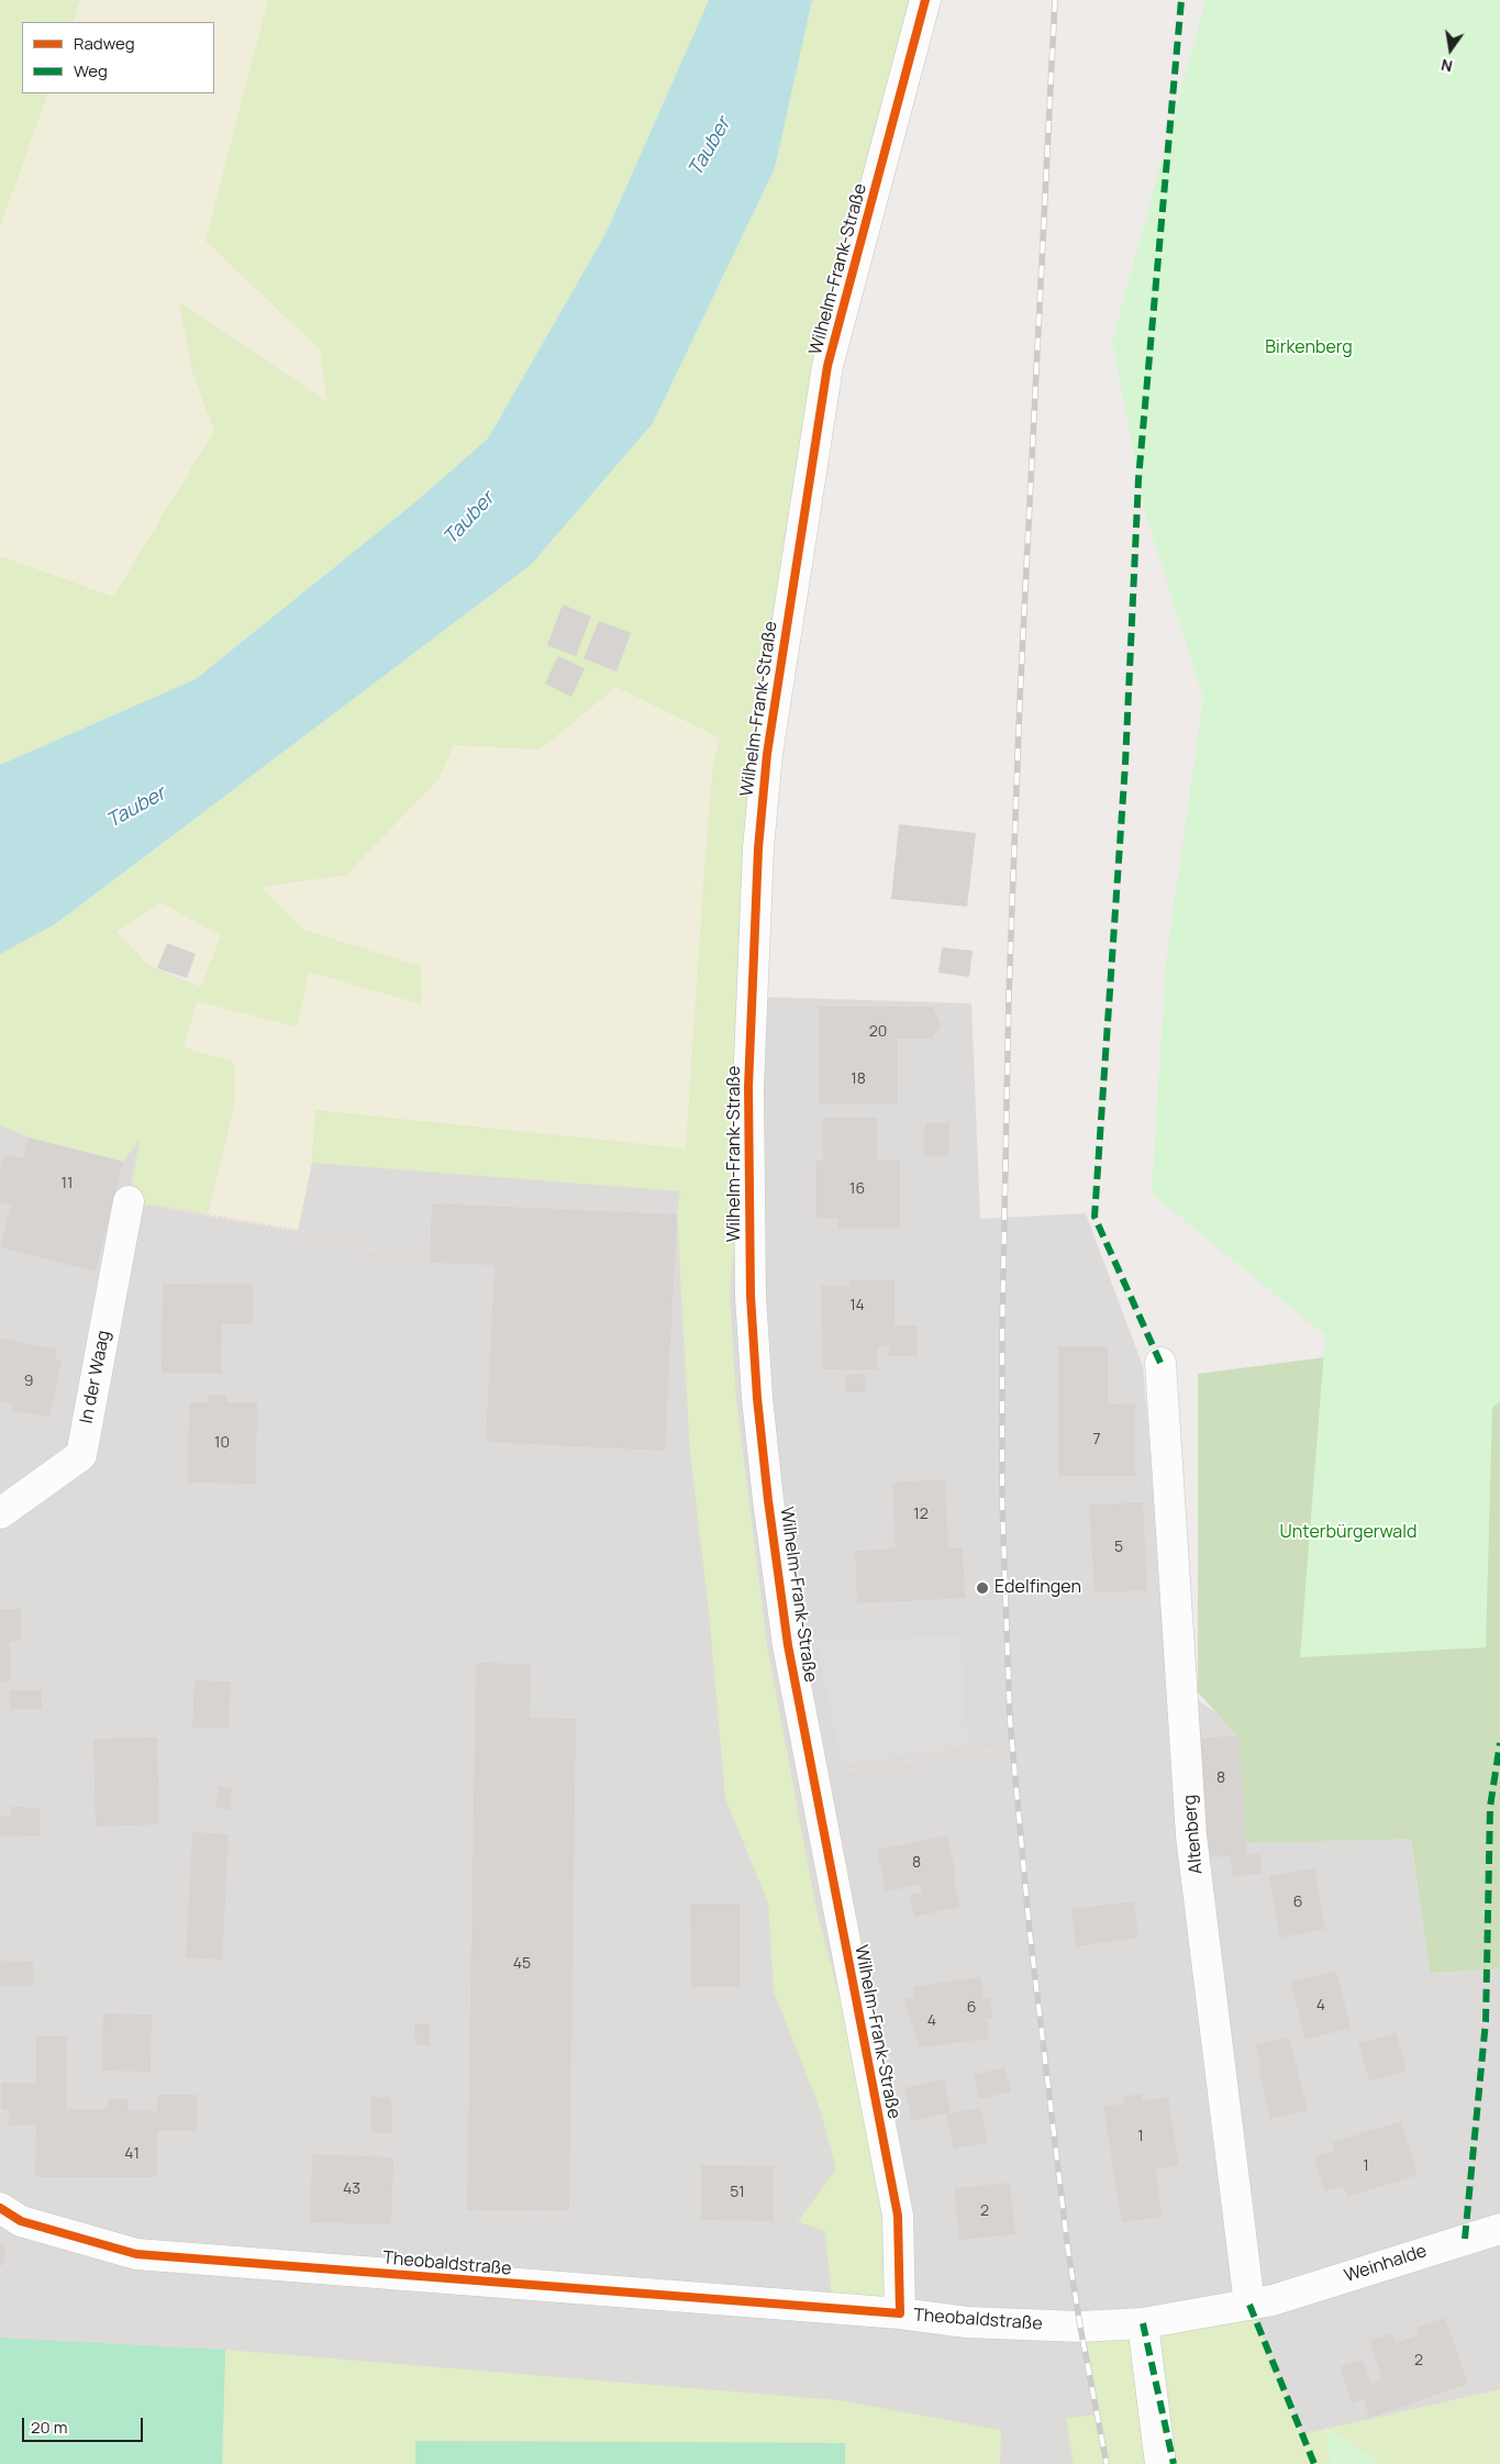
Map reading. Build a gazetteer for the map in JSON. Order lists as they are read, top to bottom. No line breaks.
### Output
{"streets":{"street":["Wilhelm-Frank-Straße","In der Waag","Altenberg","Theobaldstraße","Weinhalde"]},"crossings":[["Wilhelm-Frank-Straße","Theobaldstraße"],["Altenberg","Theobaldstraße"],["Altenberg","Weinhalde"],["Theobaldstraße","Weinhalde"]],"water":["Tauber"],"parks":["Birkenberg","Unterbürgerwald"],"places":["Edelfingen"],"house_numbers":["20","18","11","16","14","9","7","10","12","5","8","8","6","45","4","6","4","1","41","1","43","51","2","2"],"legend":["Radweg","Weg"],"scale_bar":"20 m","north":"bottom"}
